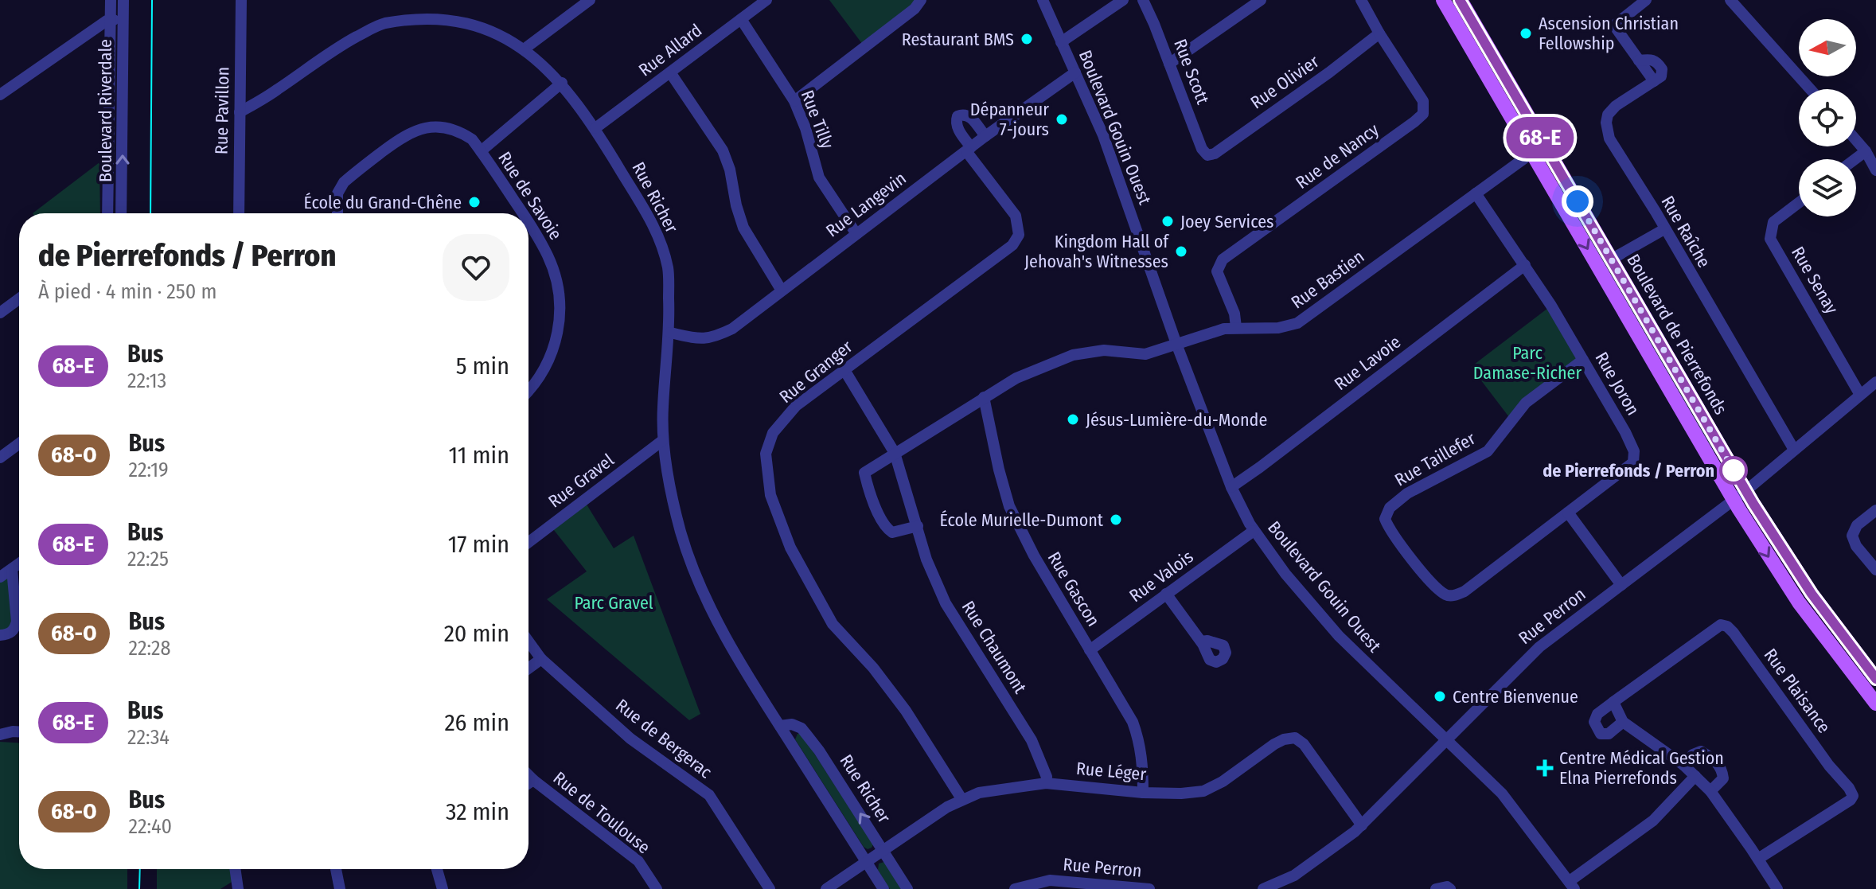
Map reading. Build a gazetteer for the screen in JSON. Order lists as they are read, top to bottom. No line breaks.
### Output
{"streets":{"main road":["Boulevard de Pierrefonds"],"street":["Rue Allard","Rue Scott","Rue Olivier","Boulevard Riverdale","Rue Pavillon","Rue Tilly","Boulevard Gouin Ouest","Rue de Nancy","Rue de Savoie","Rue Richer","Rue Langevin","Rue Raîche","Rue Bastien","Rue Senay","Rue Lavoie","Rue Granger","Rue Joron","Rue Taillefer","Rue Gravel","Rue Valois","Rue Gascon","Rue Perron","Rue Chaumont","Rue Plaisance","Rue de Bergerac","Rue Léger","Rue de Toulouse"]},"crossings":[["Rue Allard","Rue Tilly"],["Rue Allard","Rue Richer"],["Rue Scott","Rue Olivier"],["Rue Olivier","Rue de Nancy"],["Rue Pavillon","Rue Richer"],["Rue Tilly","Rue Langevin"],["Boulevard Gouin Ouest","Rue Langevin"],["Boulevard Gouin Ouest","Rue Bastien"],["Boulevard Gouin Ouest","Rue Lavoie"],["Boulevard Gouin Ouest","Rue Valois"],["Boulevard Gouin Ouest","Rue Perron"],["Rue de Nancy","Rue Bastien"],["Rue de Savoie","Rue Richer"],["Rue Richer","Rue Langevin"],["Rue Richer","Rue Gravel"],["Rue Richer","Rue Léger"],["Rue Langevin","Rue Granger"],["Rue Raîche","Rue Perron"],["Rue Bastien","Boulevard de Pierrefonds"],["Rue Bastien","Rue Joron"],["Rue Bastien","Rue Gascon"],["Rue Bastien","Rue Chaumont"],["Rue Senay","Rue Perron"],["Boulevard de Pierrefonds","Rue Perron"],["Rue Lavoie","Rue Joron"],["Rue Granger","Rue Chaumont"],["Rue Granger","Rue Léger"],["Rue Joron","Rue Taillefer"],["Rue Valois","Rue Gascon"],["Rue Gascon","Rue Léger"],["Rue Perron","Rue Léger"],["Rue Chaumont","Rue Léger"]],"parks":["Parc Damase-Richer","Parc Gravel"],"places":{"other":["Ascension Christian Fellowship","Restaurant BMS","Dépanneur 7-jours","École du Grand-Chêne","Joey Services","Kingdom Hall of Jehovah's Witnesses","Jésus-Lumière-du-Monde","de Pierrefonds / Perron","École Murielle-Dumont","Centre Bienvenue"],"health":["Centre Médical Gestion Elna Pierrefonds"]},"lines":["bus line 68-E"],"north":"left","page":{"on_map":"68-E","heading":["de Pierrefonds / Perron","À pied · 4 min · 250 m"],"list":[{"mark":"68-E","name":"Bus","note":"22:13","value":"5 min"},{"mark":"68-O","name":"Bus","note":"22:19","value":"11 min"},{"mark":"68-E","name":"Bus","note":"22:25","value":"17 min"},{"mark":"68-O","name":"Bus","note":"22:28","value":"20 min"},{"mark":"68-E","name":"Bus","note":"22:34","value":"26 min"},{"mark":"68-O","name":"Bus","note":"22:40","value":"32 min"}]}}
